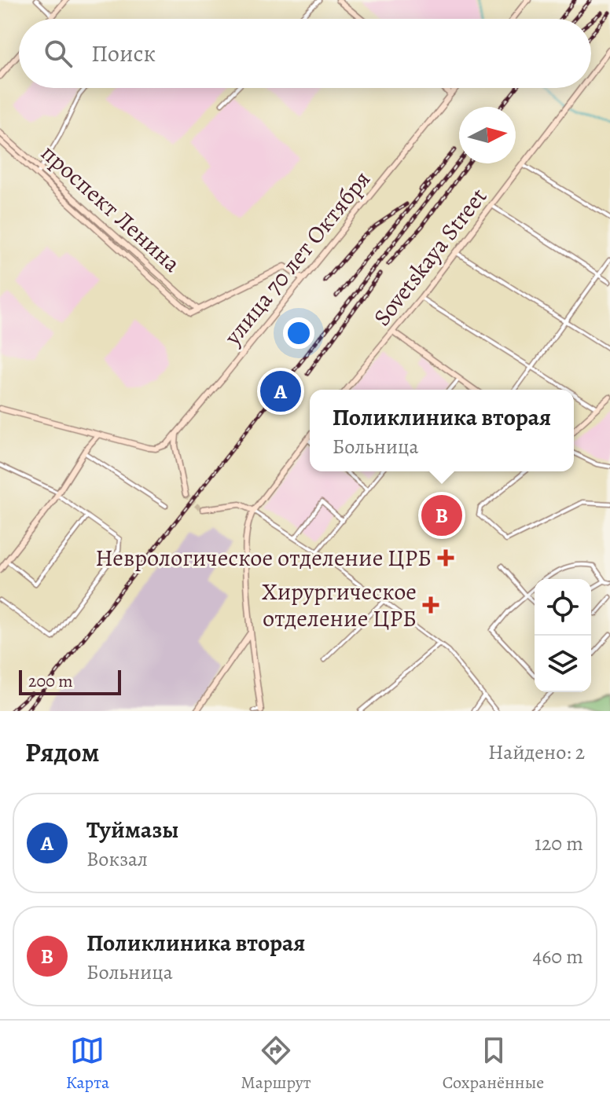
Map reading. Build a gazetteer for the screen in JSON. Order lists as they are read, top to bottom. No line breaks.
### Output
{"streets":{"street":["проспект Ленина","Sovetskaya Street","улица 70 лет Октября"]},"places":{"health":["Неврологическое отделение ЦРБ","Хирургическое отделение ЦРБ"]},"scale_bar":"200 m","north":"right","page":{"search":"Поиск","pins":["A","B"],"popup":["Поликлиника вторая","Больница"],"scale":"200 m","heading":["Рядом","Найдено: 2"],"list":[{"mark":"A","name":"Туймазы","note":"Вокзал","value":"120 m"},{"mark":"B","name":"Поликлиника вторая","note":"Больница","value":"460 m"}],"nav":["Карта","Маршрут","Сохранённые"]}}
